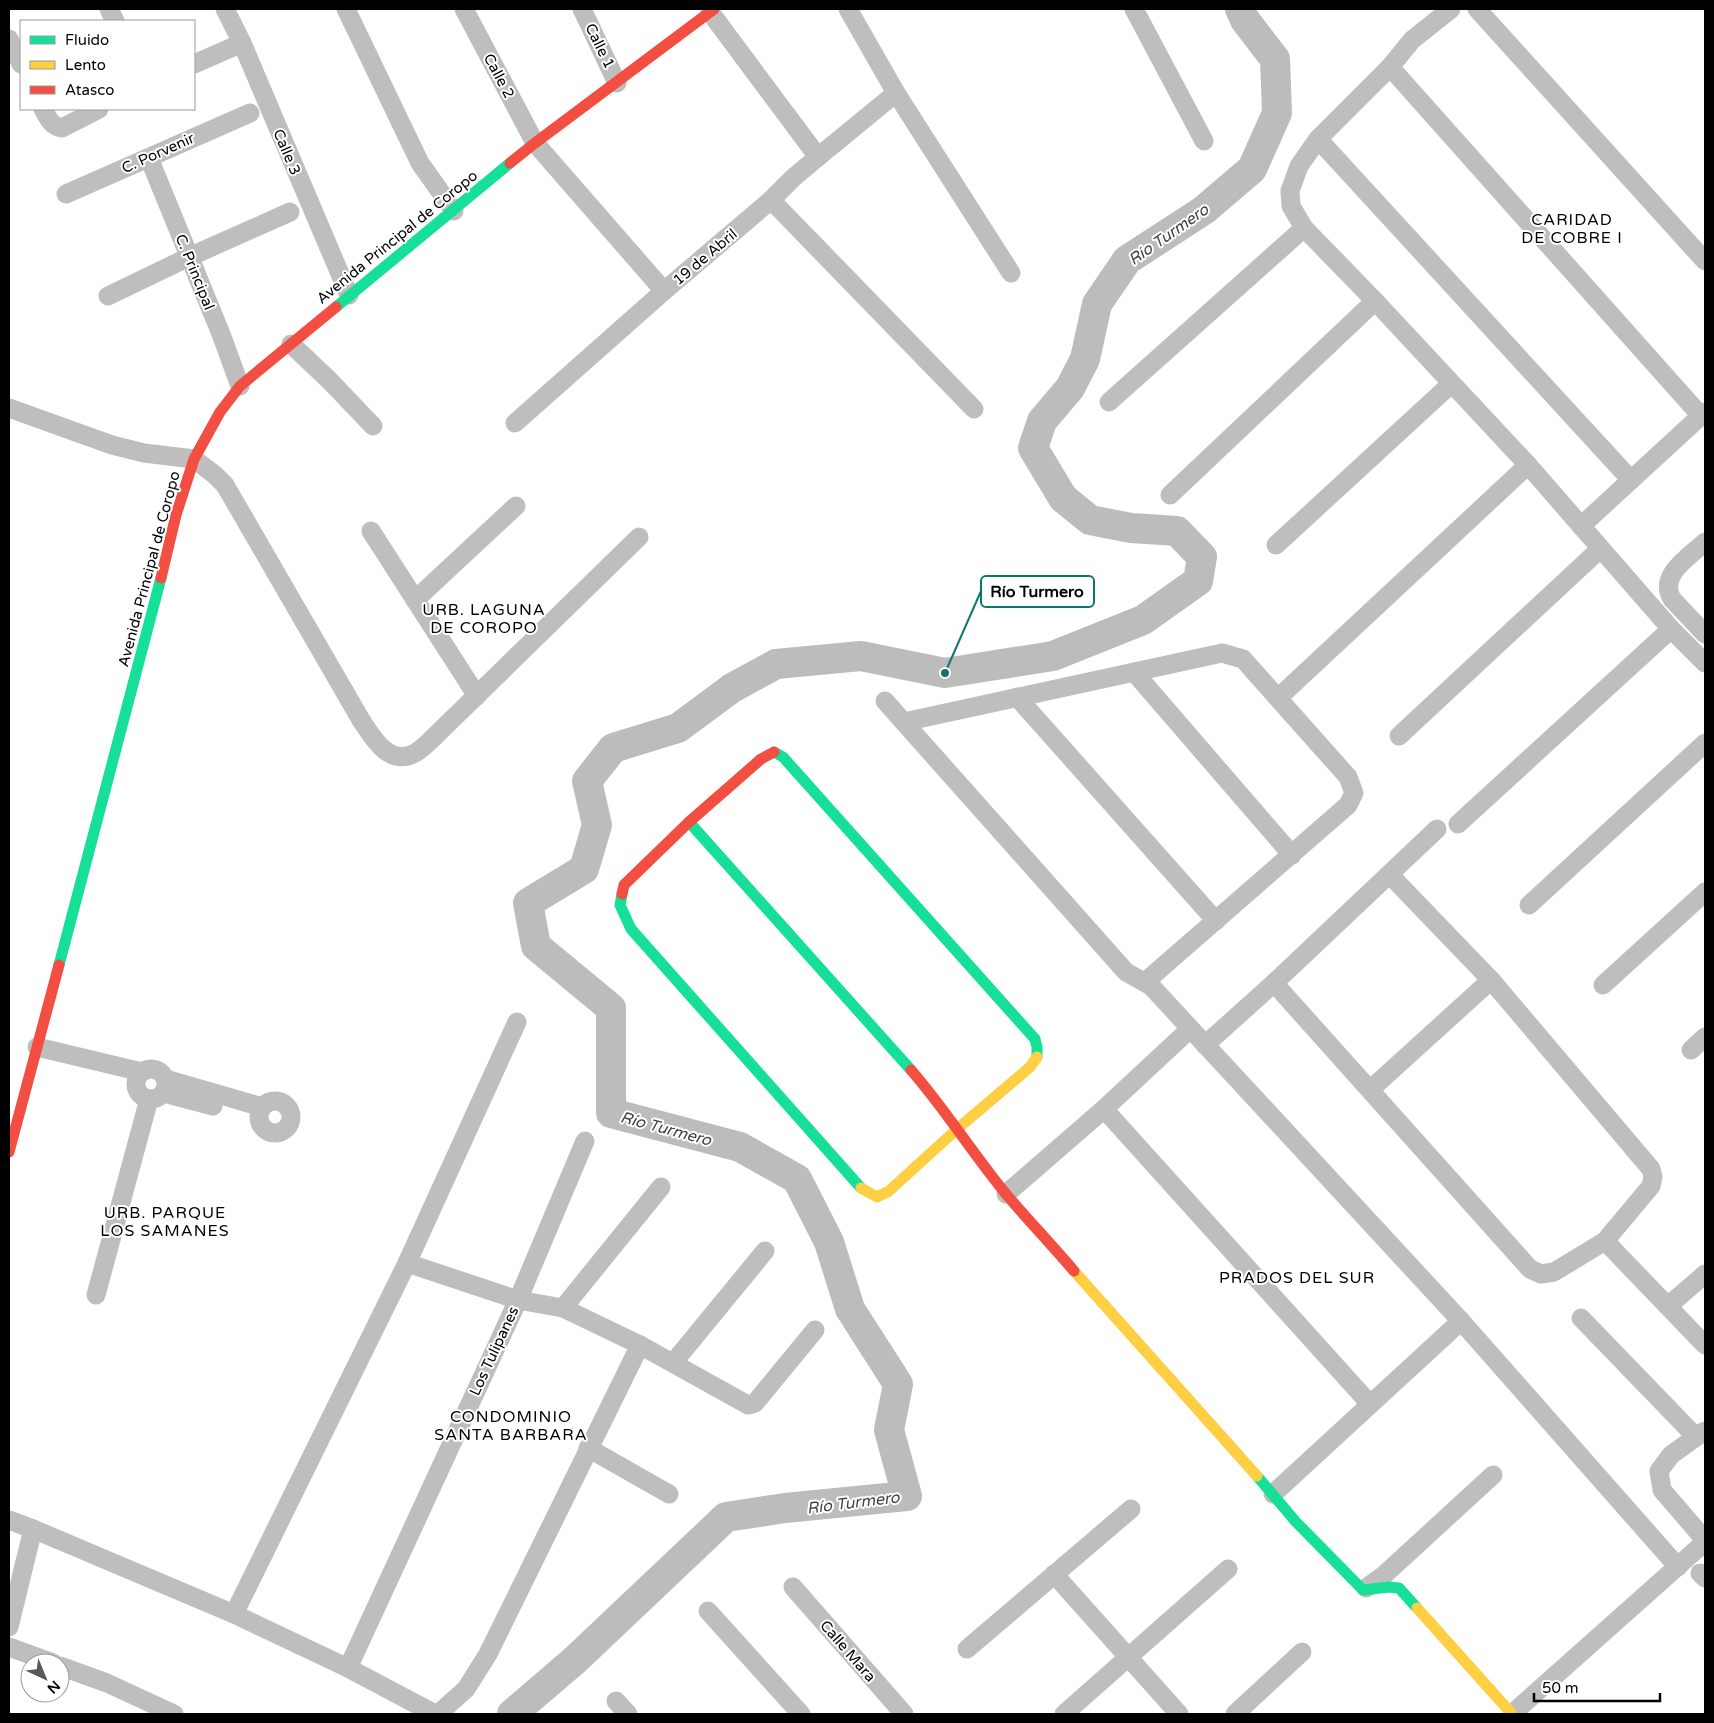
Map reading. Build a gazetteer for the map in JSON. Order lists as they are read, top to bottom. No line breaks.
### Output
{"streets":{"street":["Calle 1","Calle 2","Calle 3","C. Porvenir","Avenida Principal de Coropo","19 de Abril","C. Principal","Los Tulipanes","Calle Mara"]},"crossings":[["Calle 1","Avenida Principal de Coropo"],["Calle 2","Avenida Principal de Coropo"],["Calle 2","19 de Abril"],["Calle 3","Avenida Principal de Coropo"],["C. Porvenir","C. Principal"],["Avenida Principal de Coropo","C. Principal"]],"districts":["CARIDAD DE COBRE I","URB. LAGUNA DE COROPO","URB. PARQUE LOS SAMANES","PRADOS DEL SUR","CONDOMINIO SANTA BARBARA"],"water":["Río Turmero"],"places":["Río Turmero"],"legend":["Fluido","Lento","Atasco"],"scale_bar":"50 m","north":"bottom right"}
